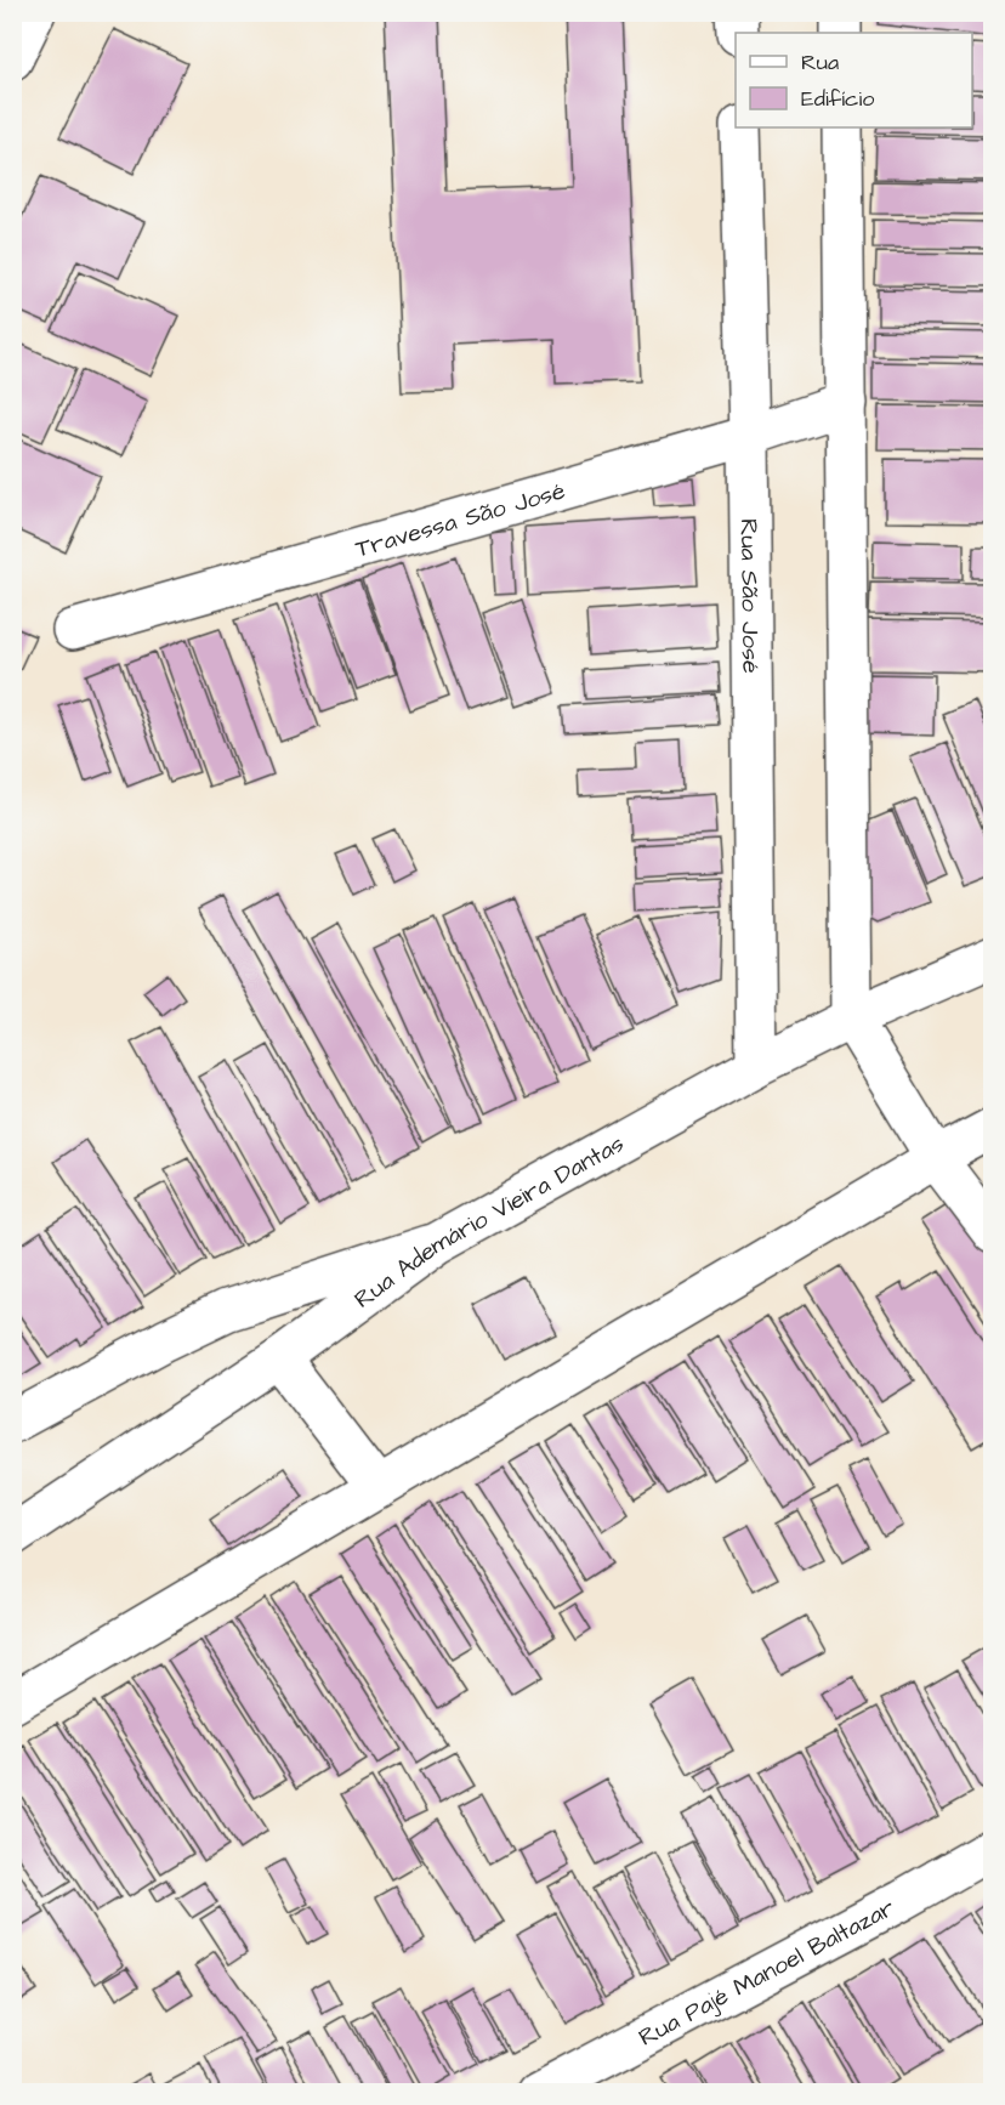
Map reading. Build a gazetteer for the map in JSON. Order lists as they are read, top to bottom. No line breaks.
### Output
{"streets":{"street":["Travessa São José","Rua São José","Rua Ademário Vieira Dantas","Rua Pajé Manoel Baltazar"]},"crossings":[["Travessa São José","Rua São José"],["Rua São José","Rua Ademário Vieira Dantas"]],"legend":["Rua","Edifício"]}
